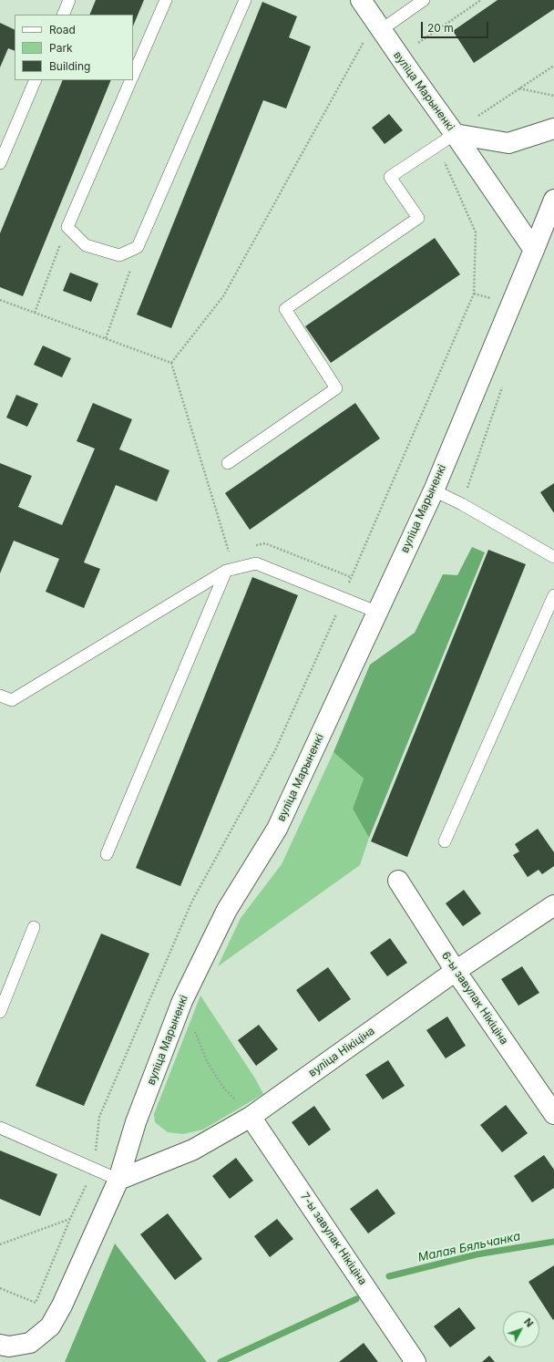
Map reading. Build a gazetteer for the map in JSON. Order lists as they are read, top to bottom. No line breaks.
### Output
{"streets":{"street":["вуліца Марыненкі","6-ы завулак Нікіціна","вуліца Нікіціна","7-ы завулак Нікіціна"]},"crossings":[["вуліца Марыненкі","вуліца Нікіціна"],["6-ы завулак Нікіціна","вуліца Нікіціна"],["вуліца Нікіціна","7-ы завулак Нікіціна"]],"water":["Малая Бяльчанка"],"legend":["Road","Park","Building"],"scale_bar":"20 m","north":"top right"}
